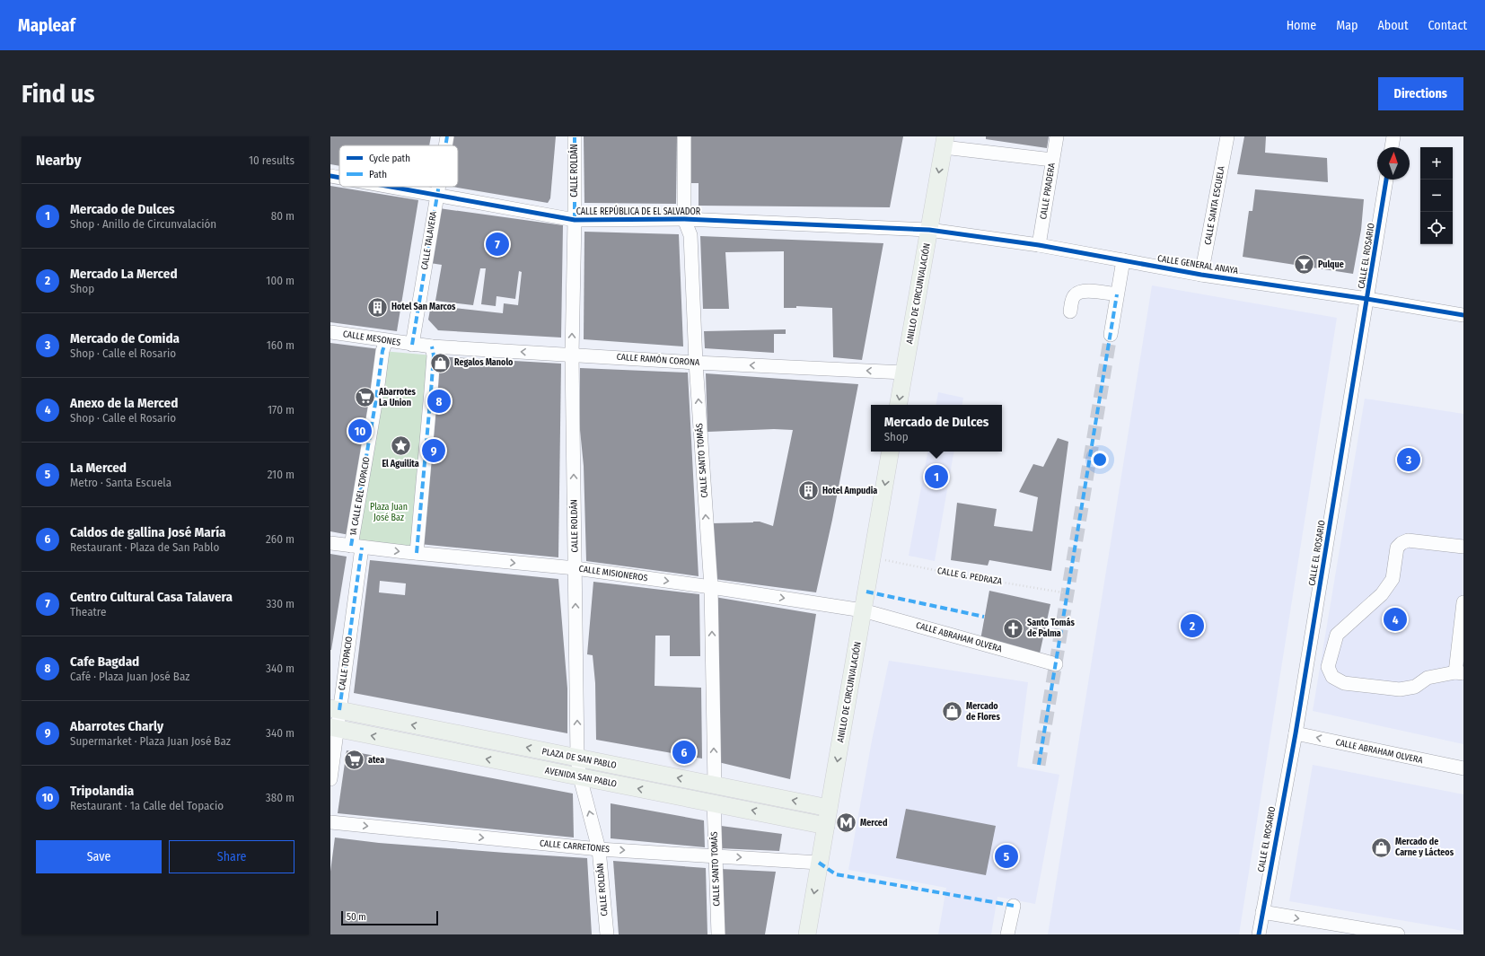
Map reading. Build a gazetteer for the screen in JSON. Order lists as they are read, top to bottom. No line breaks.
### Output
{"streets":{"main road":["ANILLO DE CIRCUNVALACIÓN","PLAZA DE SAN PABLO","AVENIDA SAN PABLO"],"street":["CALLE ROLDÁN","CALLE PRADERA","CALLE SANTA ESCUELA","CALLE REPÚBLICA DE EL SALVADOR","CALLE TALAVERA","CALLE EL ROSARIO","CALLE GENERAL ANAYA","CALLE MESONES","CALLE RAMÓN CORONA","CALLE SANTO TOMÁS","1A CALLE DEL TOPACIO","CALLE MISIONEROS","CALLE ABRAHAM OLVERA","CALLE TOPACIO","CALLE CARRETONES"],"path":["CALLE G. PEDRAZA"]},"crossings":[["CALLE ROLDÁN","CALLE REPÚBLICA DE EL SALVADOR"],["CALLE ROLDÁN","CALLE RAMÓN CORONA"],["CALLE ROLDÁN","CALLE MISIONEROS"],["CALLE ROLDÁN","PLAZA DE SAN PABLO"],["CALLE ROLDÁN","AVENIDA SAN PABLO"],["CALLE ROLDÁN","CALLE CARRETONES"],["CALLE PRADERA","CALLE GENERAL ANAYA"],["CALLE SANTA ESCUELA","CALLE GENERAL ANAYA"],["CALLE REPÚBLICA DE EL SALVADOR","CALLE TALAVERA"],["CALLE REPÚBLICA DE EL SALVADOR","CALLE GENERAL ANAYA"],["CALLE REPÚBLICA DE EL SALVADOR","ANILLO DE CIRCUNVALACIÓN"],["CALLE REPÚBLICA DE EL SALVADOR","CALLE SANTO TOMÁS"],["CALLE TALAVERA","CALLE MESONES"],["CALLE TALAVERA","CALLE RAMÓN CORONA"],["CALLE EL ROSARIO","CALLE GENERAL ANAYA"],["CALLE EL ROSARIO","CALLE ABRAHAM OLVERA"],["CALLE GENERAL ANAYA","ANILLO DE CIRCUNVALACIÓN"],["ANILLO DE CIRCUNVALACIÓN","CALLE RAMÓN CORONA"],["ANILLO DE CIRCUNVALACIÓN","CALLE MISIONEROS"],["ANILLO DE CIRCUNVALACIÓN","CALLE G. PEDRAZA"],["ANILLO DE CIRCUNVALACIÓN","CALLE ABRAHAM OLVERA"],["ANILLO DE CIRCUNVALACIÓN","PLAZA DE SAN PABLO"],["ANILLO DE CIRCUNVALACIÓN","AVENIDA SAN PABLO"],["ANILLO DE CIRCUNVALACIÓN","CALLE CARRETONES"],["CALLE MESONES","CALLE RAMÓN CORONA"],["CALLE MESONES","1A CALLE DEL TOPACIO"],["CALLE RAMÓN CORONA","CALLE SANTO TOMÁS"],["CALLE SANTO TOMÁS","CALLE MISIONEROS"],["CALLE SANTO TOMÁS","PLAZA DE SAN PABLO"],["CALLE SANTO TOMÁS","AVENIDA SAN PABLO"],["CALLE SANTO TOMÁS","CALLE CARRETONES"],["1A CALLE DEL TOPACIO","CALLE MISIONEROS"],["1A CALLE DEL TOPACIO","CALLE TOPACIO"],["CALLE MISIONEROS","CALLE ABRAHAM OLVERA"],["CALLE MISIONEROS","CALLE TOPACIO"],["CALLE TOPACIO","PLAZA DE SAN PABLO"],["CALLE TOPACIO","AVENIDA SAN PABLO"]],"one_way":["CALLE ROLDÁN","ANILLO DE CIRCUNVALACIÓN","CALLE RAMÓN CORONA","CALLE SANTO TOMÁS","CALLE MISIONEROS","CALLE ABRAHAM OLVERA","PLAZA DE SAN PABLO","AVENIDA SAN PABLO","CALLE CARRETONES"],"parks":["Plaza Juan José Baz"],"places":{"bar":["Pulque"],"building":["Hotel San Marcos","Hotel Ampudia"],"shop":["Regalos Manolo","Mercado de Flores","Mercado de Carne y Lácteos"],"supermarket":["Abarrotes La Union","atea"],"place":["El Aguilita"],"church":["Santo Tomás de Palma"],"metro station":["Merced"]},"legend":["Cycle path","Path"],"scale_bar":"50 m","north":"top","page":{"header":"Mapleaf","nav":["Home","Map","About","Contact"],"buttons":["Directions",["Save","Share"]],"title":"Find us","heading":["Nearby","10 results"],"map_buttons":["+","−"],"list":[{"mark":"1","name":"Mercado de Dulces","note":"Shop · Anillo de Circunvalación","value":"80 m"},{"mark":"2","name":"Mercado La Merced","note":"Shop","value":"100 m"},{"mark":"3","name":"Mercado de Comida","note":"Shop · Calle el Rosario","value":"160 m"},{"mark":"4","name":"Anexo de la Merced","note":"Shop · Calle el Rosario","value":"170 m"},{"mark":"5","name":"La Merced","note":"Metro · Santa Escuela","value":"210 m"},{"mark":"6","name":"Caldos de gallina José María","note":"Restaurant · Plaza de San Pablo","value":"260 m"},{"mark":"7","name":"Centro Cultural Casa Talavera","note":"Theatre","value":"330 m"},{"mark":"8","name":"Cafe Bagdad","note":"Café · Plaza Juan José Baz","value":"340 m"},{"mark":"9","name":"Abarrotes Charly","note":"Supermarket · Plaza Juan José Baz","value":"340 m"},{"mark":"10","name":"Tripolandia","note":"Restaurant · 1a Calle del Topacio","value":"380 m"}],"pins":["7","8","10","9","3","1","4","2","6","5"],"popup":["Mercado de Dulces","Shop"],"scale":"50 m"}}
